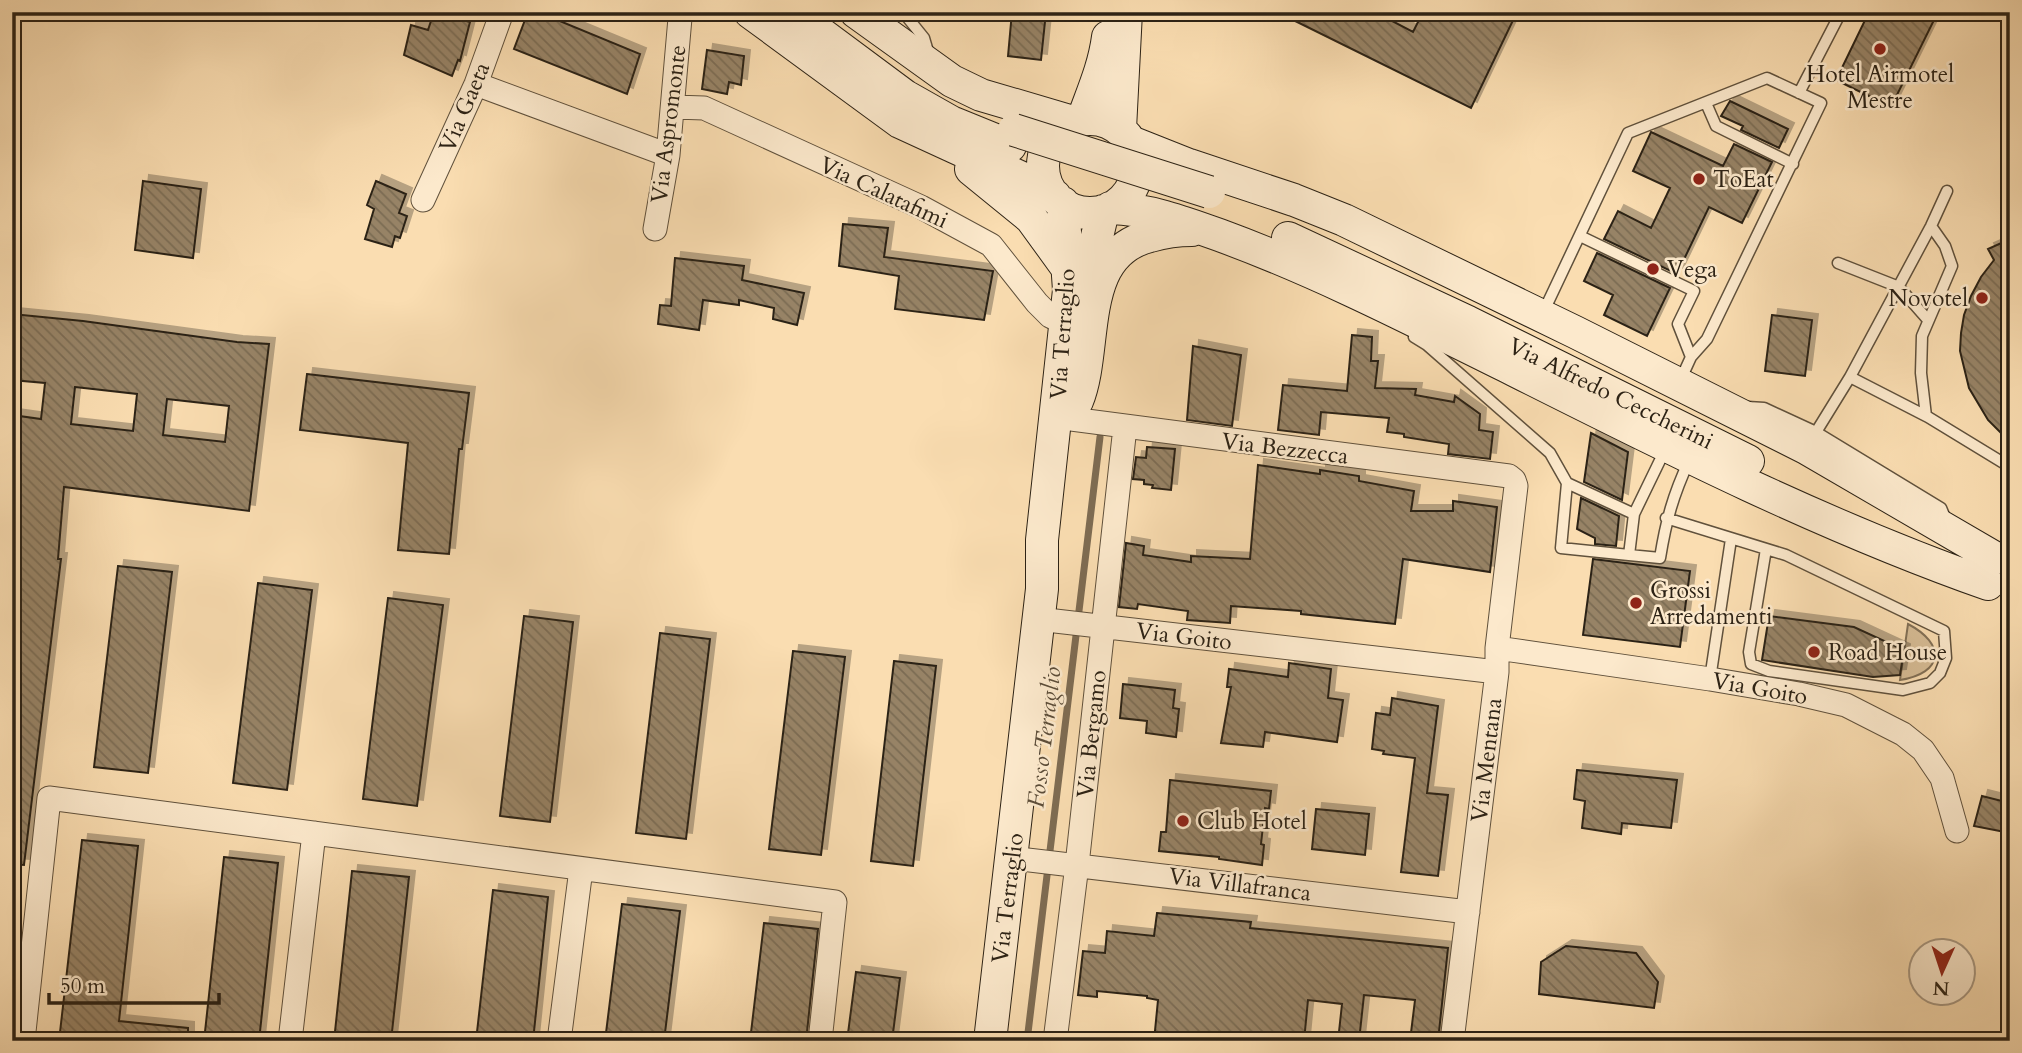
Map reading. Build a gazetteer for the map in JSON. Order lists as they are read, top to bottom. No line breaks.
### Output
{"streets":{"main road":["Via Terraglio","Via Alfredo Ceccherini"],"street":["Via Gaeta","Via Aspromonte","Via Calatafimi","Via Bezzecca","Via Goito","Via Bergamo","Via Mentana","Via Villafranca"]},"crossings":[["Via Aspromonte","Via Calatafimi"],["Via Calatafimi","Via Terraglio"],["Via Terraglio","Via Bezzecca"],["Via Terraglio","Via Goito"],["Via Terraglio","Via Villafranca"],["Via Bezzecca","Via Bergamo"],["Via Bezzecca","Via Mentana"],["Via Goito","Via Bergamo"],["Via Goito","Via Mentana"],["Via Bergamo","Via Villafranca"],["Via Mentana","Via Villafranca"]],"water":["Fosso Terraglio"],"places":["Hotel Airmotel Mestre","ToEat","Vega","Novotel","Grossi Arredamenti","Road House","Club Hotel"],"scale_bar":"50 m","north":"bottom"}
